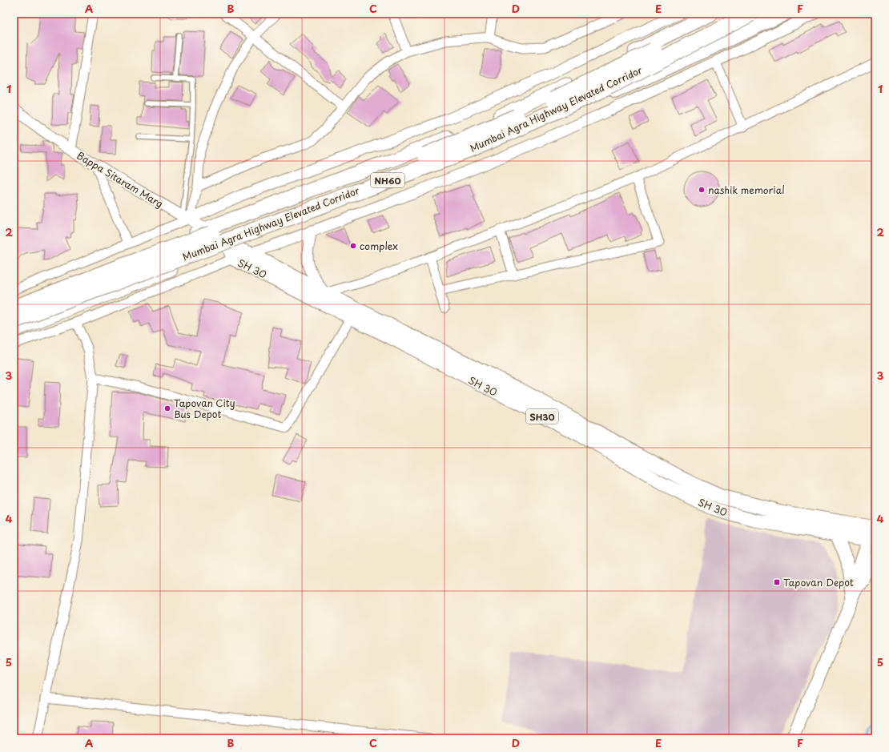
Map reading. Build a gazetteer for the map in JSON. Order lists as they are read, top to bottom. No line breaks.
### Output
{"streets":{"highway":["Mumbai Agra Highway Elevated Corridor","NH60"],"main road":["SH 30","SH30"],"street":["Bappa Sitaram Marg"]},"crossings":[["Bappa Sitaram Marg","SH 30"]],"places":{"other":["nashik memorial","complex","Tapovan City Bus Depot"],"transit":["Tapovan Depot"]},"grid":{"columns":["A","B","C","D","E","F"],"rows":["1","2","3","4","5"]}}
